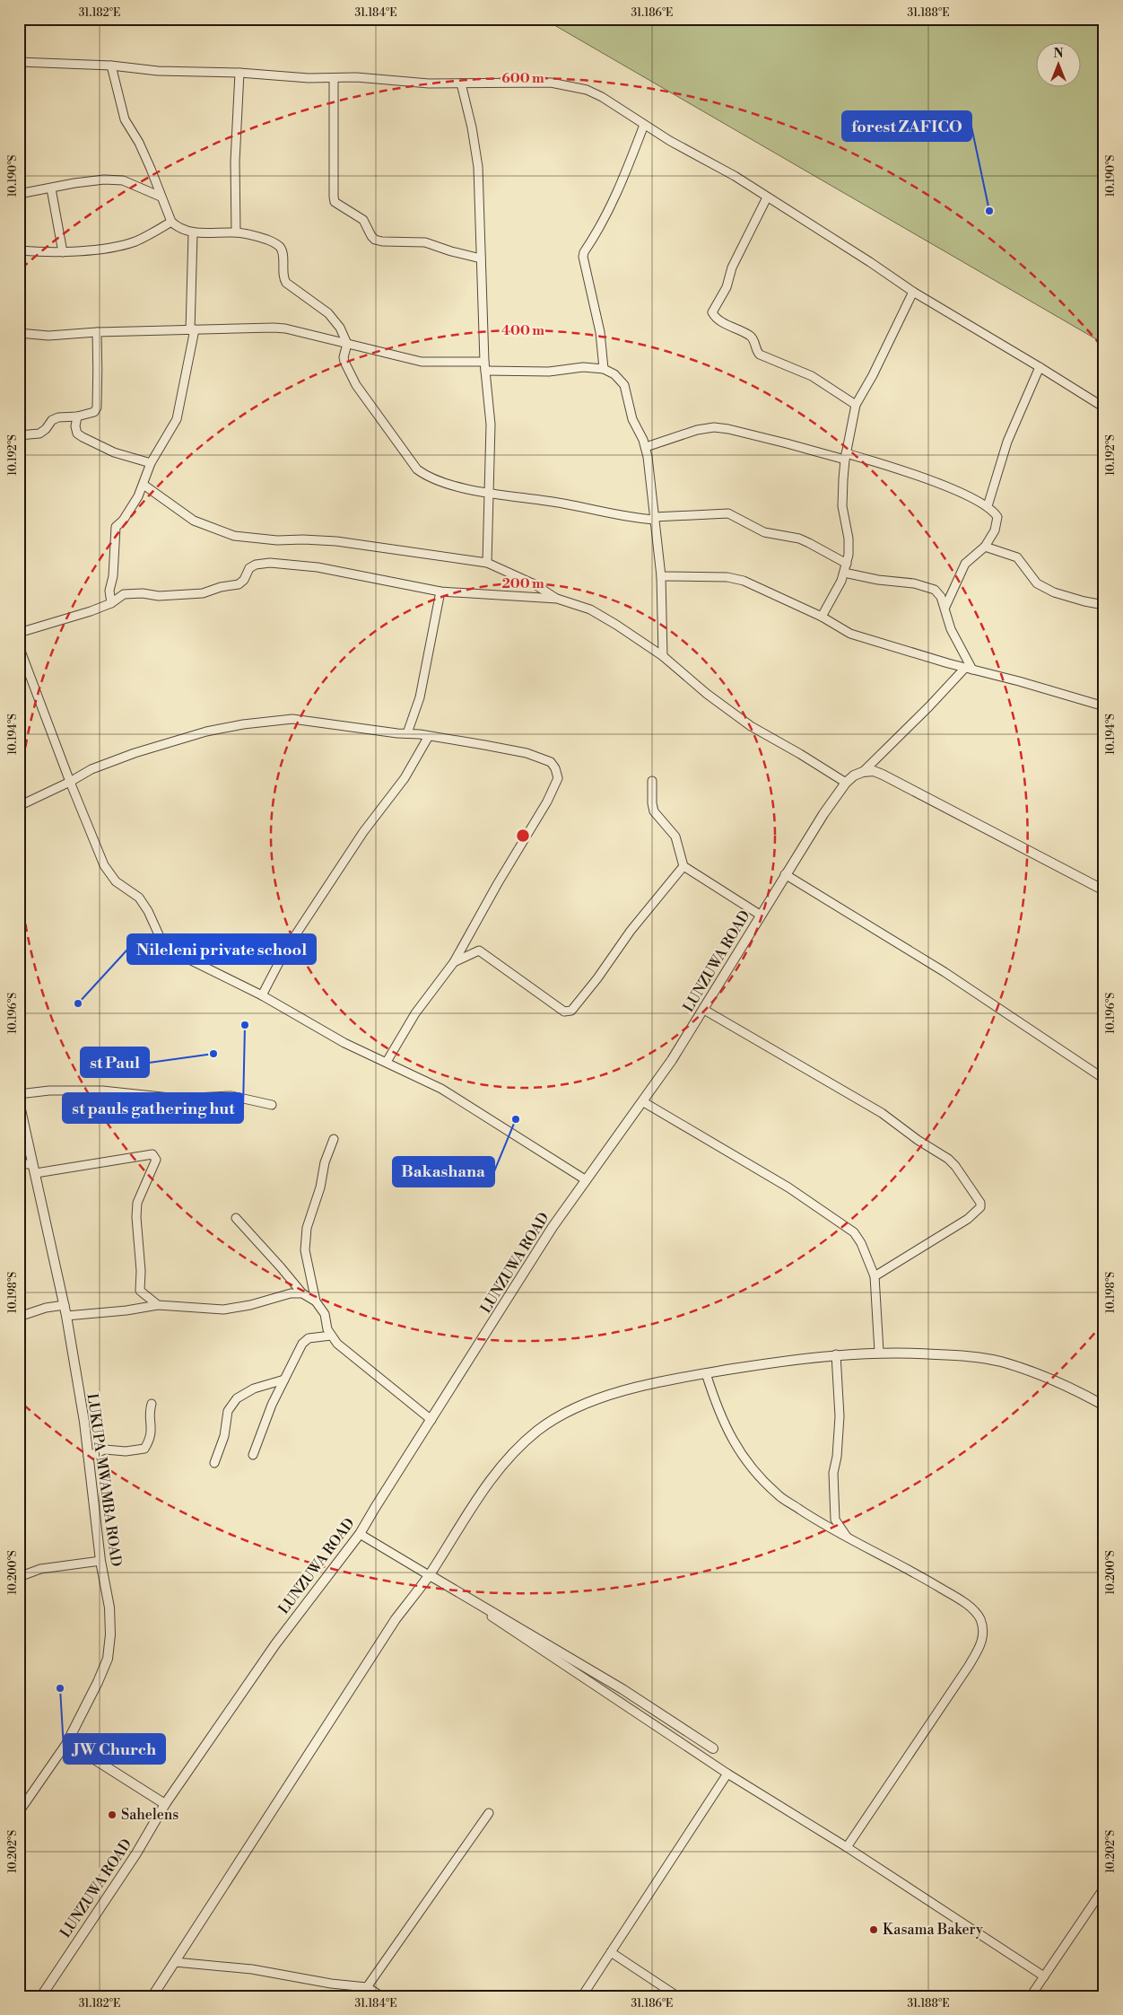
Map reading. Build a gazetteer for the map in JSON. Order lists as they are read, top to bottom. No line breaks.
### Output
{"streets":{"street":["LUNZUWA ROAD","LUKUPA-MWAMBA ROAD"]},"places":["forest ZAFICO","Nileleni private school","st pauls gathering hut","st Paul","Bakashana","JW Church","Sahelens","Kasama Bakery"],"north":"top","coordinates":["31.182°E","31.184°E","31.186°E","31.188°E","10.190°S","10.192°S","10.194°S","10.196°S","10.198°S","10.200°S","10.202°S"],"rings":["600 m","400 m","200 m"]}
